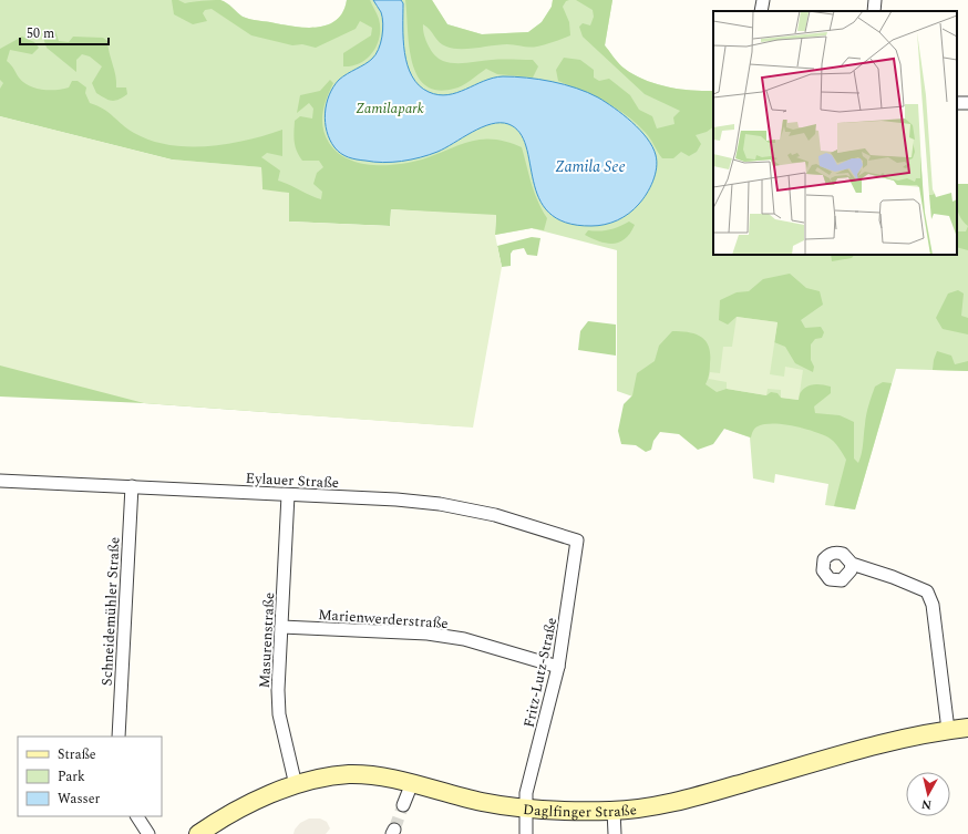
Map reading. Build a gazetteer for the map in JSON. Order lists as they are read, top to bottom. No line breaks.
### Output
{"streets":{"street":["Eylauer Straße","Schneidemühler Straße","Marienwerderstraße","Masurenstraße","Fritz-Lutz-Straße","Daglfinger Straße"]},"crossings":[["Eylauer Straße","Schneidemühler Straße"],["Eylauer Straße","Masurenstraße"],["Eylauer Straße","Fritz-Lutz-Straße"],["Marienwerderstraße","Masurenstraße"],["Marienwerderstraße","Fritz-Lutz-Straße"],["Masurenstraße","Daglfinger Straße"],["Fritz-Lutz-Straße","Daglfinger Straße"]],"water":["Zamila See"],"parks":["Zamilapark"],"legend":["Straße","Park","Wasser"],"scale_bar":"50 m","north":"bottom"}
